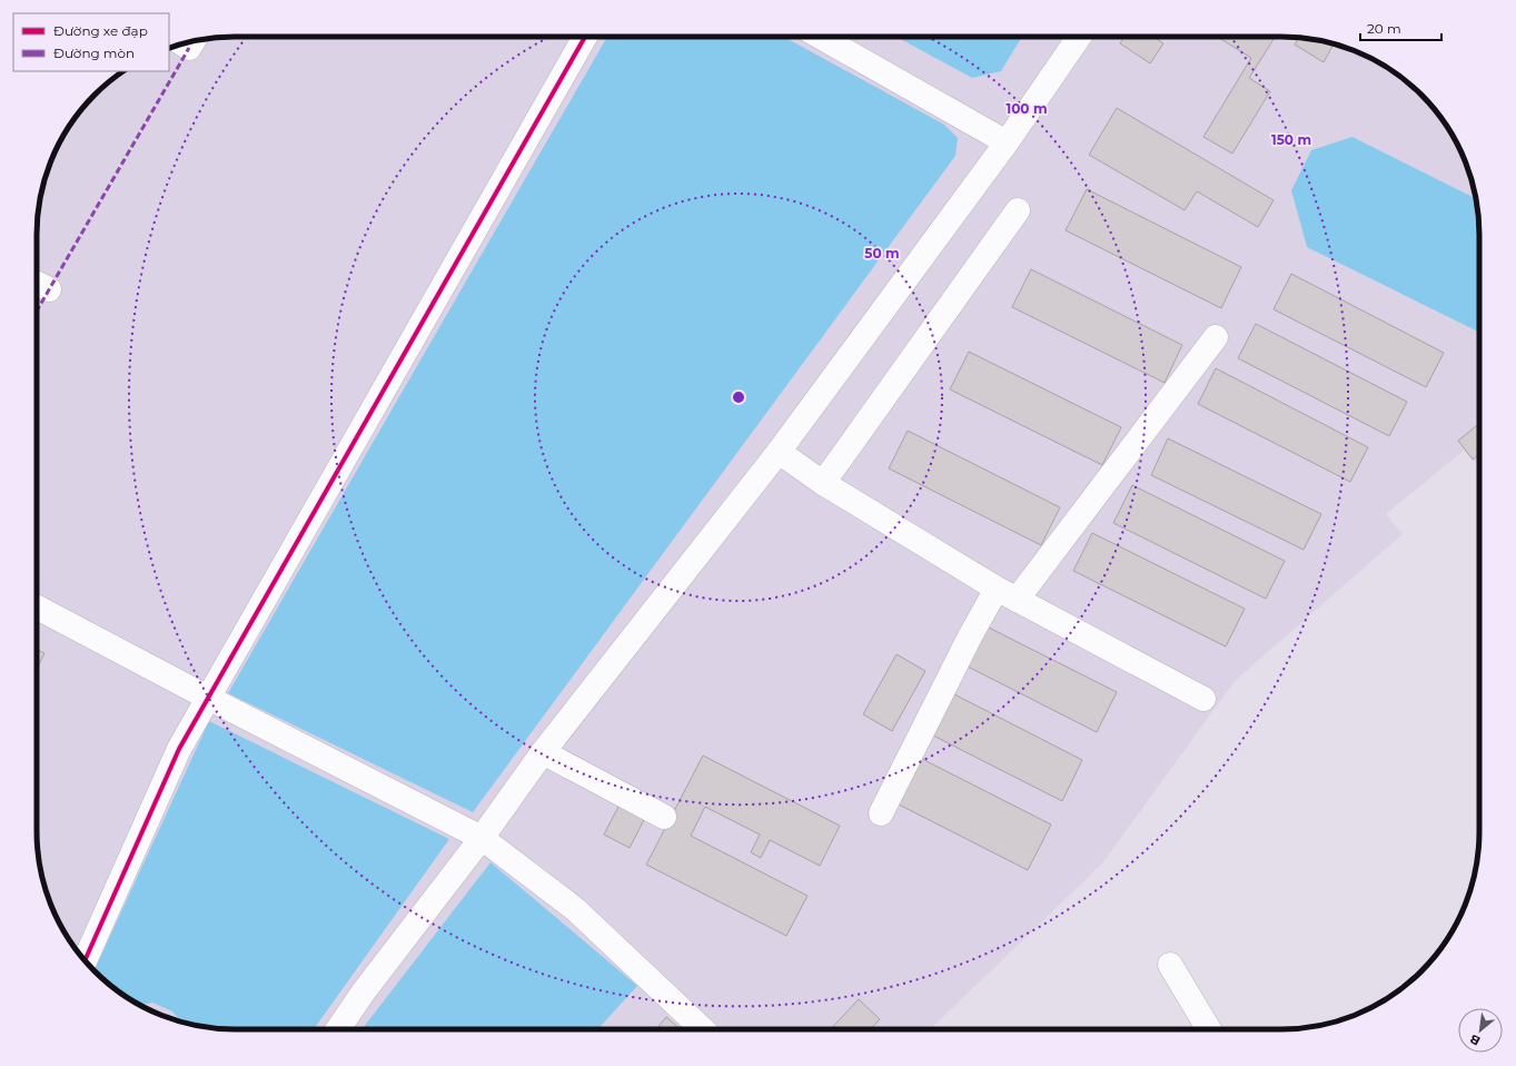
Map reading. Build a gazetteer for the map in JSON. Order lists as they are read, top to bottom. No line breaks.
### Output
{"legend":["Đường xe đạp","Đường mòn"],"scale_bar":"20 m","north":"bottom left","rings":["100 m","150 m","50 m"]}
